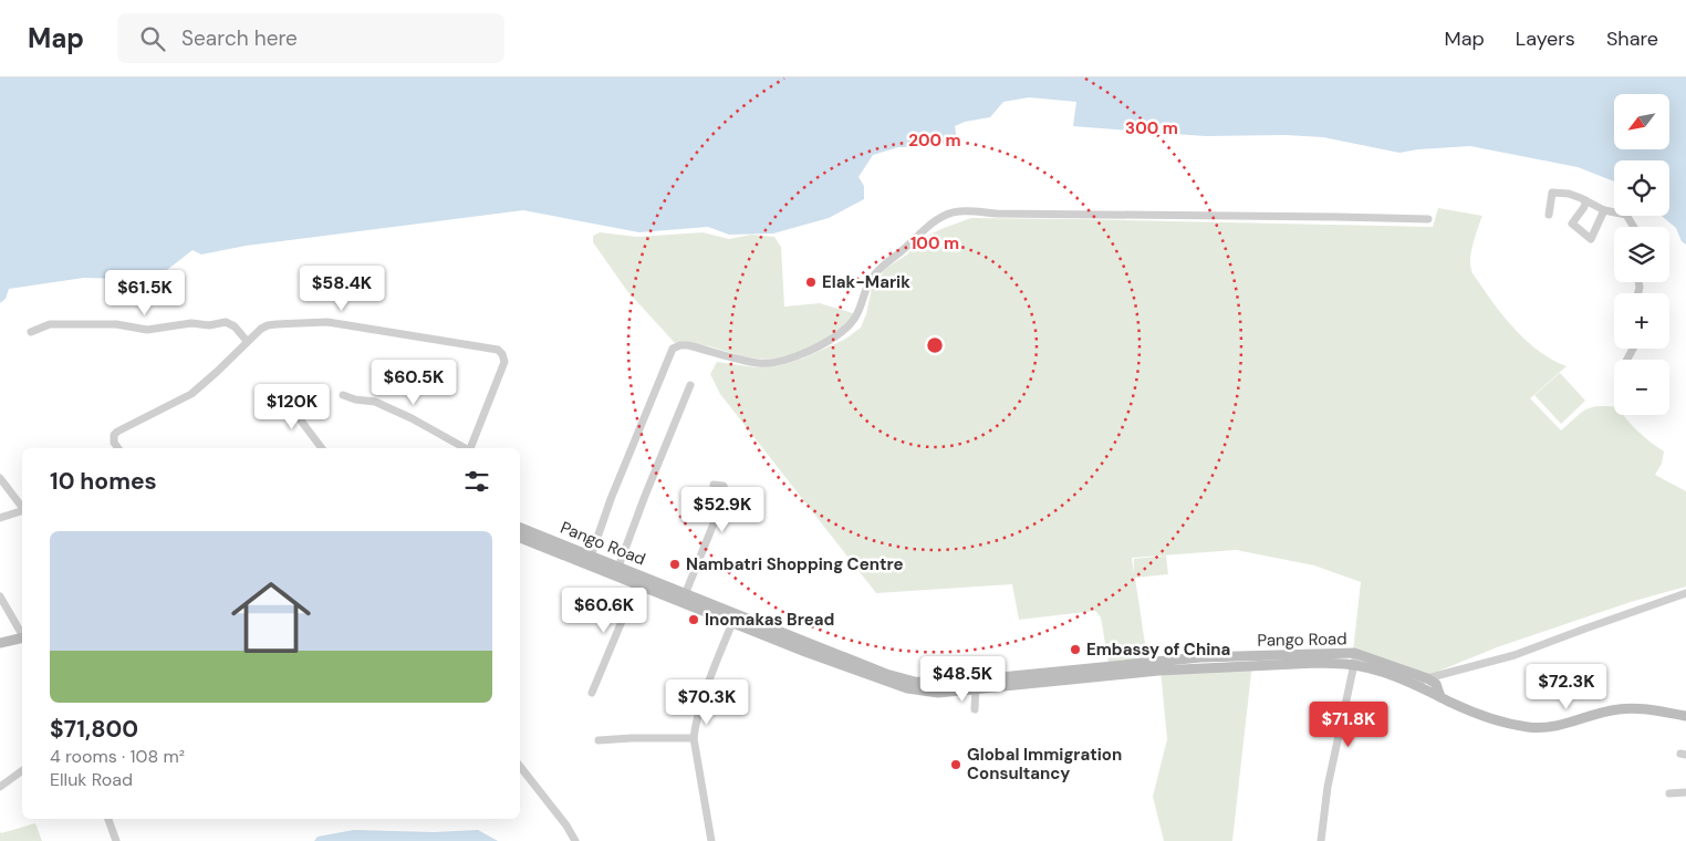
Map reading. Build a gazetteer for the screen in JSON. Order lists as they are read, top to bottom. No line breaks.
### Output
{"streets":{"street":["Pango Road"]},"places":["Elak-Marik","Nambatri Shopping Centre","Inomakas Bread","Embassy of China","Global Immigration Consultancy"],"north":"bottom left","page":{"header":"Map","search":"Search here","nav":["Map","Layers","Share"],"map_buttons":["+","−"],"price":["$58.4K","$61.5K","$60.5K","$120K","$52.9K","$60.6K","$48.5K","$72.3K","$70.3K","$71.8K"],"heading":"10 homes","list":[{"name":"$71,800","note":"4 rooms · 108 m² · Elluk Road"}]},"rings":["300 m","200 m","100 m"]}
